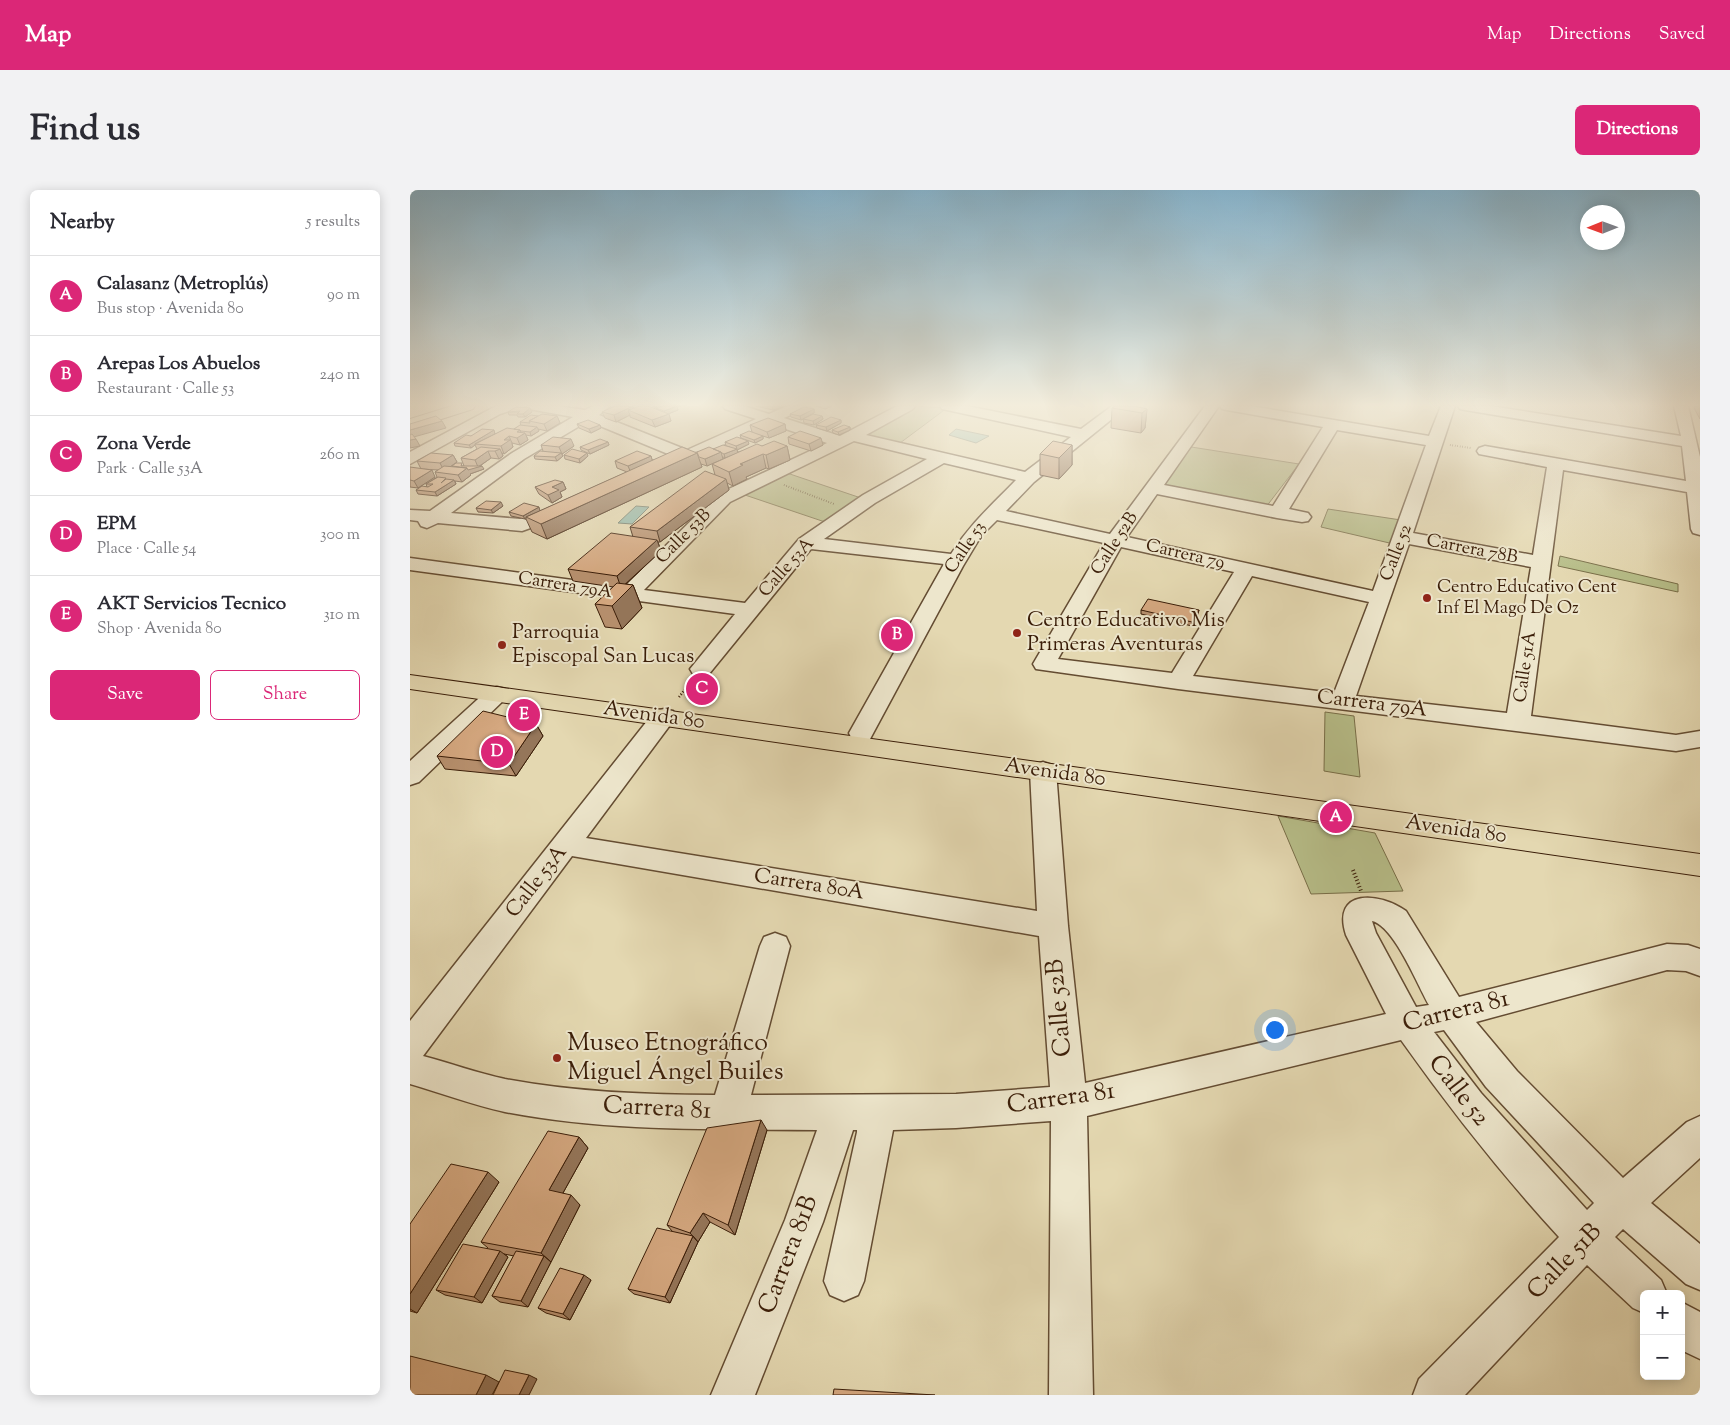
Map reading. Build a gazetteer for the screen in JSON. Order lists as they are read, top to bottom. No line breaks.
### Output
{"streets":{"main road":["Avenida 80"],"street":["Calle 53B","Calle 52B","Calle 53","Carrera 78B","Calle 52","Carrera 79","Calle 53A","Carrera 79A","Calle 51A","Carrera 80A","Carrera 81","Carrera 81B","Calle 51B"]},"crossings":[["Calle 53B","Carrera 79A"],["Calle 52B","Carrera 79"],["Calle 52B","Carrera 79A"],["Calle 52B","Avenida 80"],["Calle 52B","Carrera 80A"],["Calle 52B","Carrera 81"],["Calle 53","Carrera 79"],["Calle 53","Avenida 80"],["Carrera 78B","Calle 52"],["Carrera 78B","Calle 51A"],["Calle 52","Carrera 79"],["Calle 52","Carrera 79A"],["Calle 52","Carrera 81"],["Calle 52","Calle 51B"],["Calle 53A","Carrera 79A"],["Calle 53A","Avenida 80"],["Calle 53A","Carrera 80A"],["Carrera 79A","Calle 51A"],["Carrera 81","Carrera 81B"]],"places":["Centro Educativo Cent Inf El Mago De Oz","Centro Educativo Mis Primeras Aventuras","Parroquia Episcopal San Lucas","Museo Etnográfico Miguel Ángel Builes"],"north":"left","page":{"header":"Map","nav":["Map","Directions","Saved"],"title":"Find us","buttons":["Directions",["Save","Share"]],"heading":["Nearby","5 results"],"list":[{"mark":"A","name":"Calasanz (Metroplús)","note":"Bus stop · Avenida 80","value":"90 m"},{"mark":"B","name":"Arepas Los Abuelos","note":"Restaurant · Calle 53","value":"240 m"},{"mark":"C","name":"Zona Verde","note":"Park · Calle 53A","value":"260 m"},{"mark":"D","name":"EPM","note":"Place · Calle 54","value":"300 m"},{"mark":"E","name":"AKT Servicios Tecnico","note":"Shop · Avenida 80","value":"310 m"}],"pins":["B","C","E","D","A"],"map_buttons":["+","−"]}}
